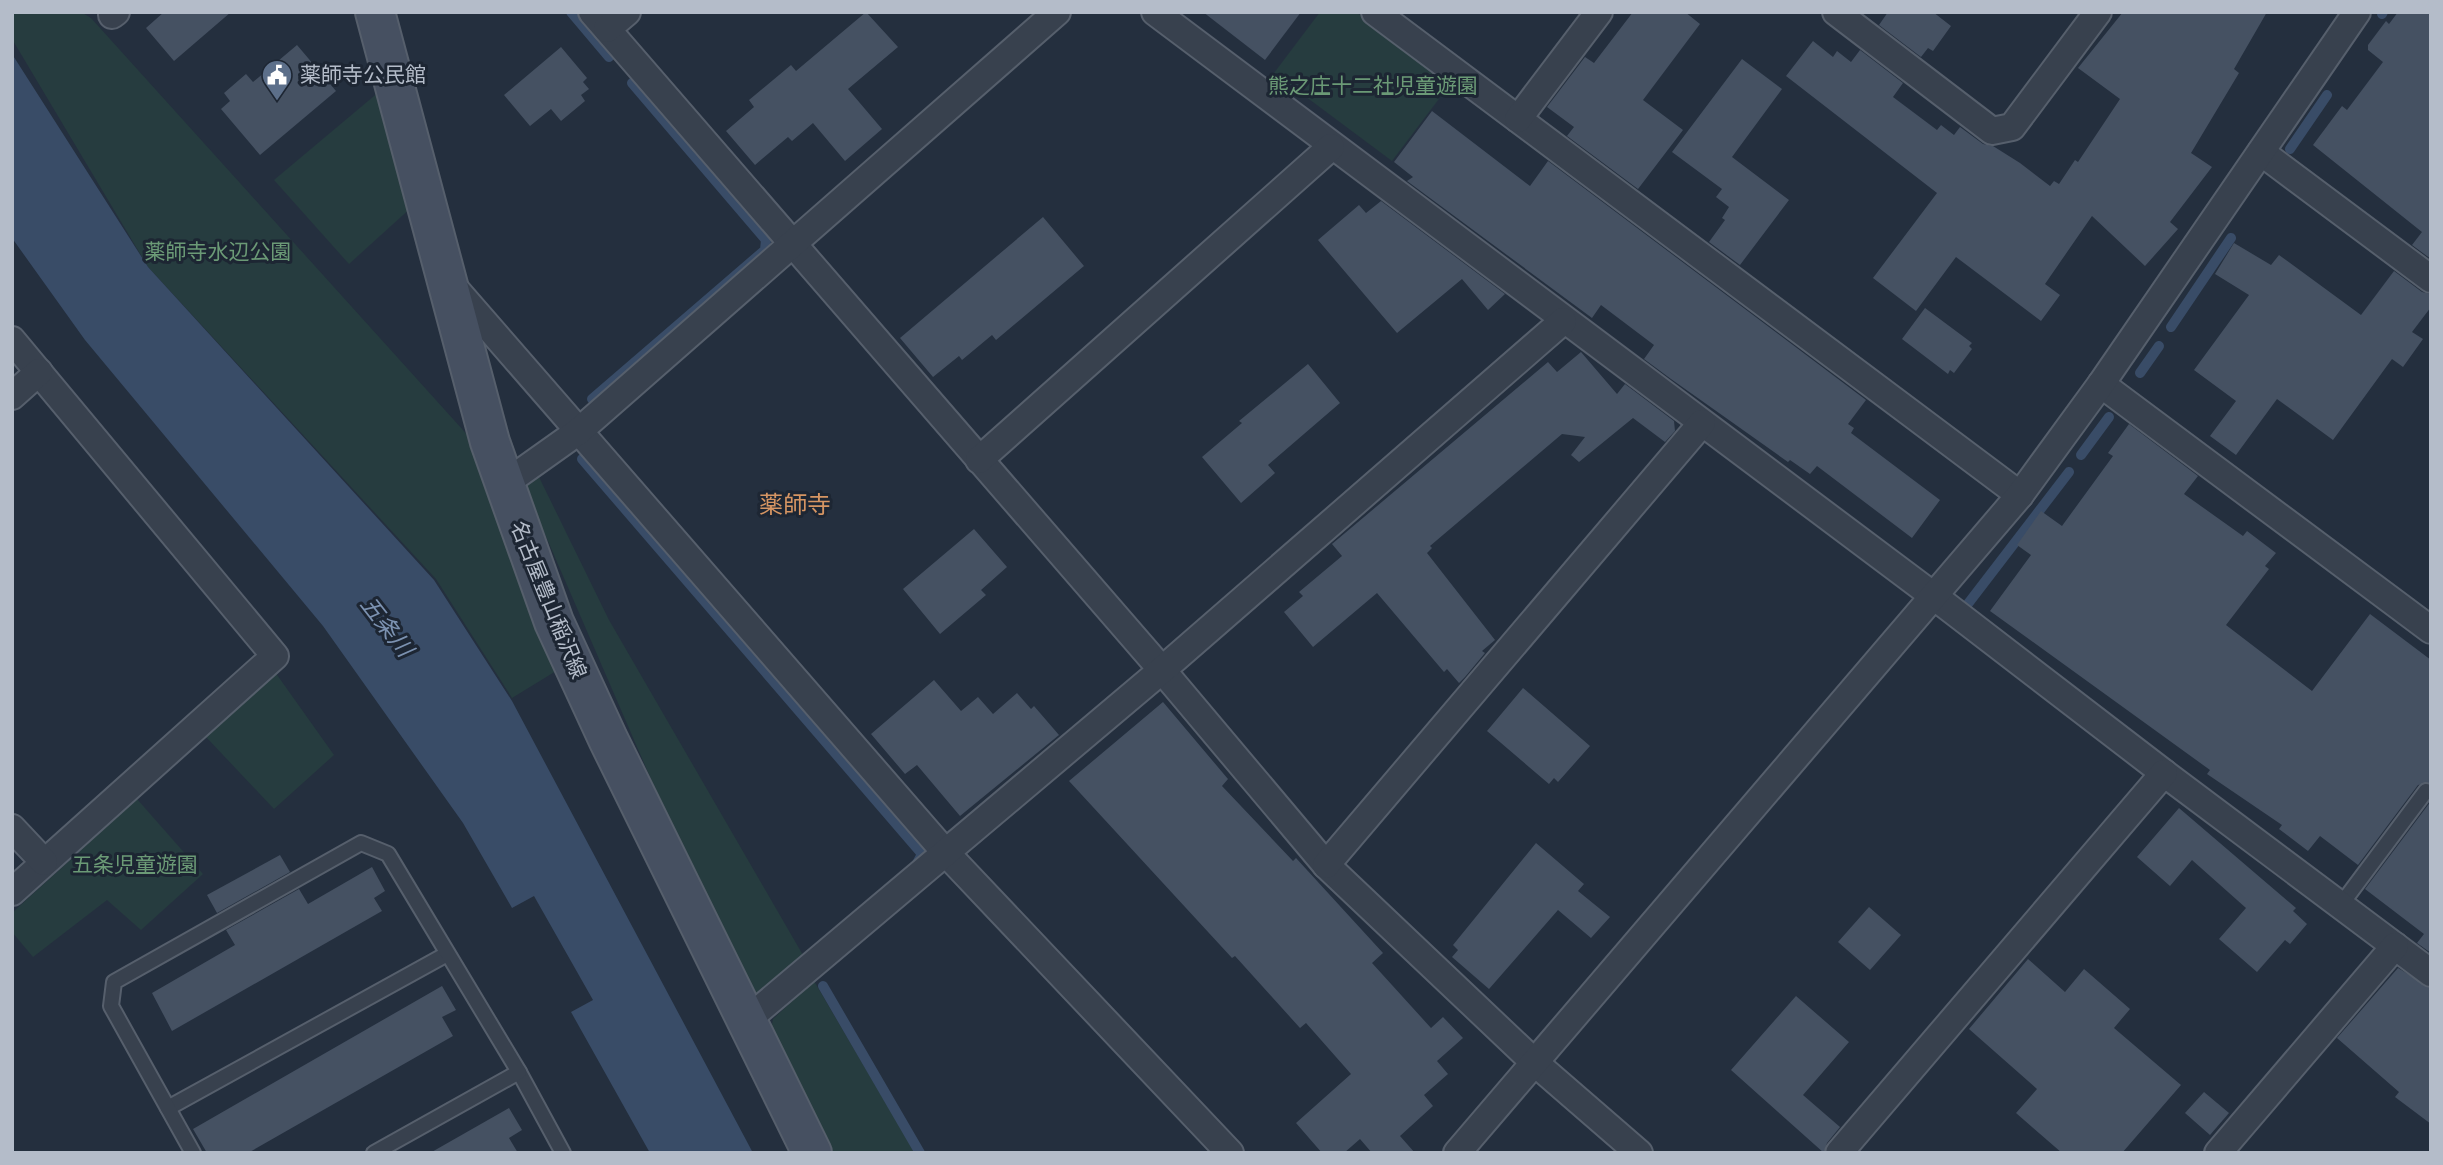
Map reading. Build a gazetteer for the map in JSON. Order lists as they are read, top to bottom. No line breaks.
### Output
{"streets":{"main road":["名古屋豊山稲沢線"]},"districts":["薬師寺"],"water":["五条川"],"parks":["熊之庄十二社児童遊園","薬師寺水辺公園","五条児童遊園"],"places":{"public building":["薬師寺公民館"]}}
